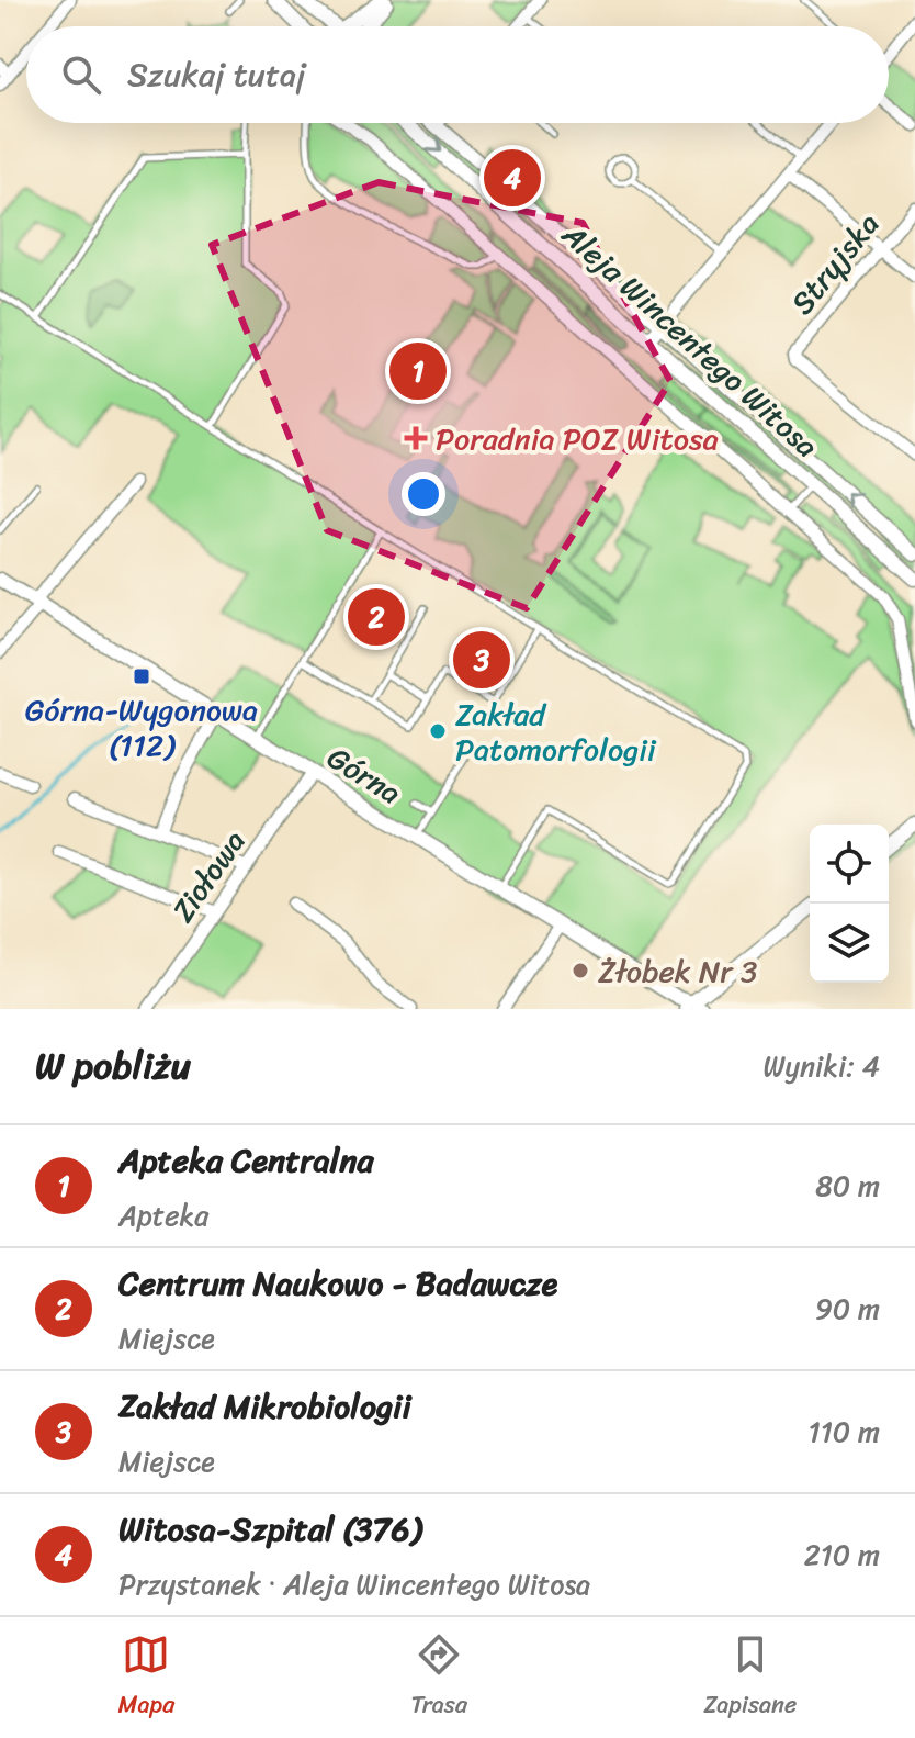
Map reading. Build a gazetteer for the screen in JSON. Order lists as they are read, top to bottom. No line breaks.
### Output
{"streets":{"street":["Stryjska","Aleja Wincentego Witosa","Górna","Ziołowa"]},"crossings":[["Górna","Ziołowa"]],"places":{"health":["Poradnia POZ Witosa"],"transit":["Górna-Wygonowa (112)"],"other":["Zakład Patomorfologii","Żłobek Nr 3"]},"page":{"search":"Szukaj tutaj","pins":["4","1","2","3"],"heading":["W pobliżu","Wyniki: 4"],"list":[{"mark":"1","name":"Apteka Centralna","note":"Apteka","value":"80 m"},{"mark":"2","name":"Centrum Naukowo - Badawcze","note":"Miejsce","value":"90 m"},{"mark":"3","name":"Zakład Mikrobiologii","note":"Miejsce","value":"110 m"},{"mark":"4","name":"Witosa-Szpital (376)","note":"Przystanek · Aleja Wincentego Witosa","value":"210 m"}],"nav":["Mapa","Trasa","Zapisane"]}}
